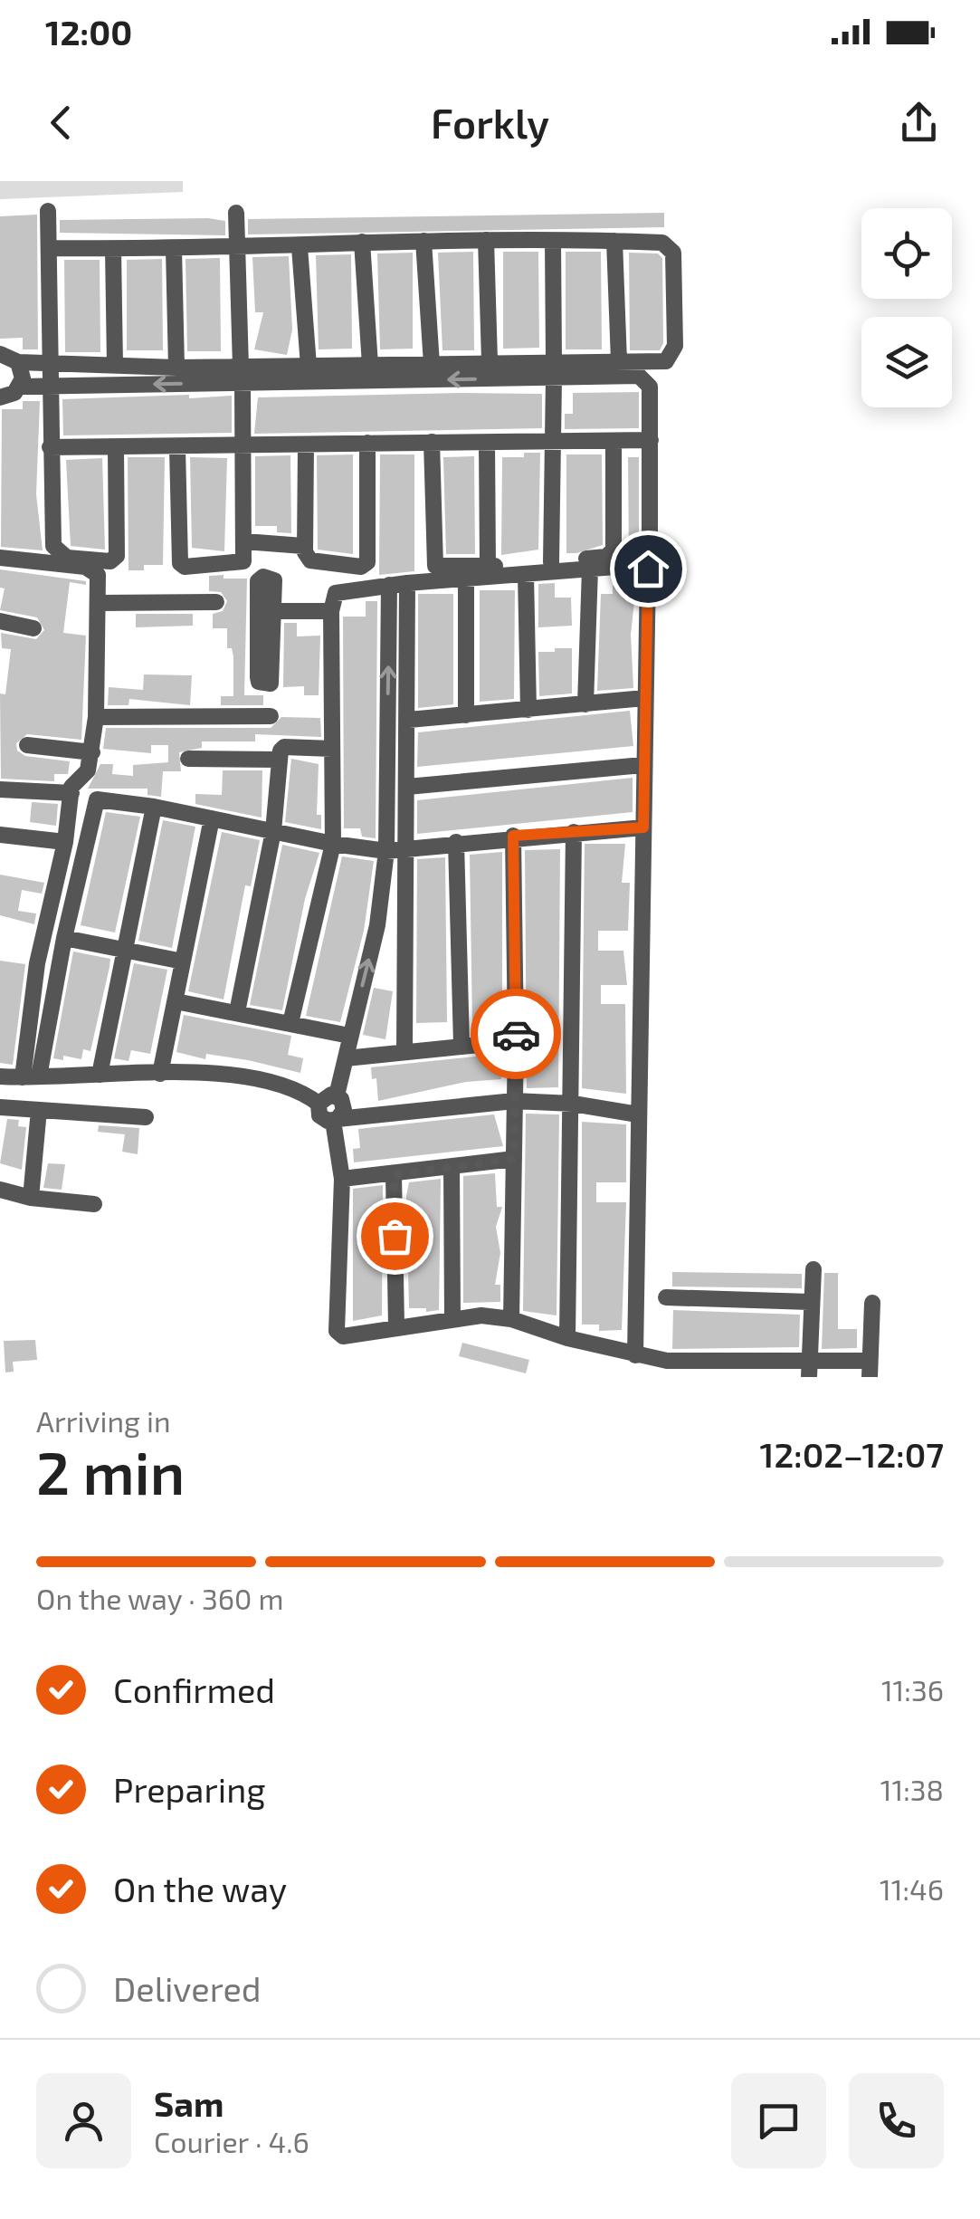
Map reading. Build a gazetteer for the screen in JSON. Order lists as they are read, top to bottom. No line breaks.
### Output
{"page":{"status":"12:00","header":"Forkly","heading":["2 min","Arriving in","12:02–12:07"],"panel":["Sam","Courier · 4.6"],"bar":"On the way · 360 m","list":[["Confirmed","11:36"],["Preparing","11:38"],["On the way","11:46"],"Delivered"]}}
